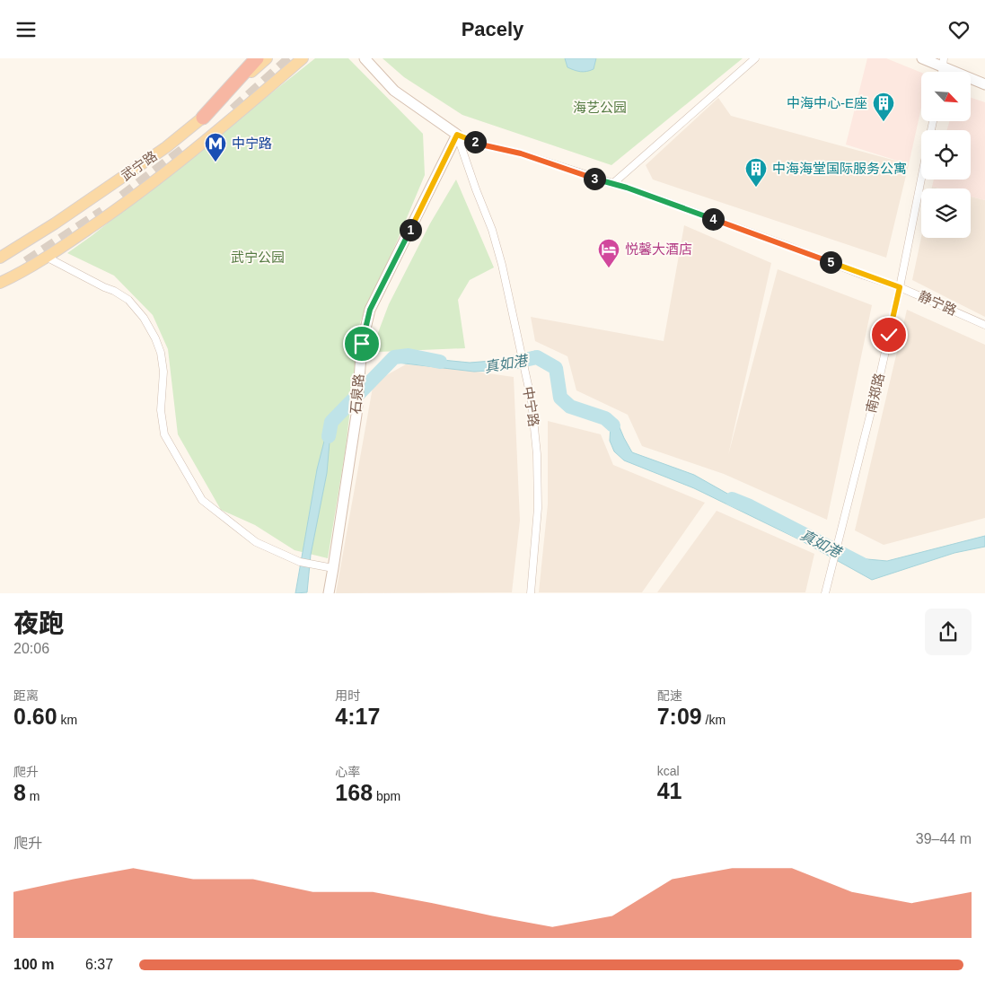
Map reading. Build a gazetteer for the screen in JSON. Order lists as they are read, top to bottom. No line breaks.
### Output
{"streets":{"main road":["武宁路"],"street":["静宁路","南郑路","石泉路","中宁路"]},"crossings":[["静宁路","南郑路"],["静宁路","石泉路"],["静宁路","中宁路"],["石泉路","中宁路"]],"water":["真如港"],"parks":["海艺公园","武宁公园"],"places":{"building":["中海中心-E座","中海海堂国际服务公寓"],"metro station":["中宁路"],"hotel":["悦馨大酒店"]},"north":"bottom right","page":{"header":"Pacely","pins":["2","3","4","1","5"],"heading":["夜跑","20:06"],"stats":[["距离","0.60 km"],["用时","4:17"],["配速","7:09 /km"],["爬升","8 m"],["心率","168 bpm"],["kcal","41"]],"chart":["爬升","39–44 m"],"list":[{"name":"100 m","note":"6:37"}]}}
